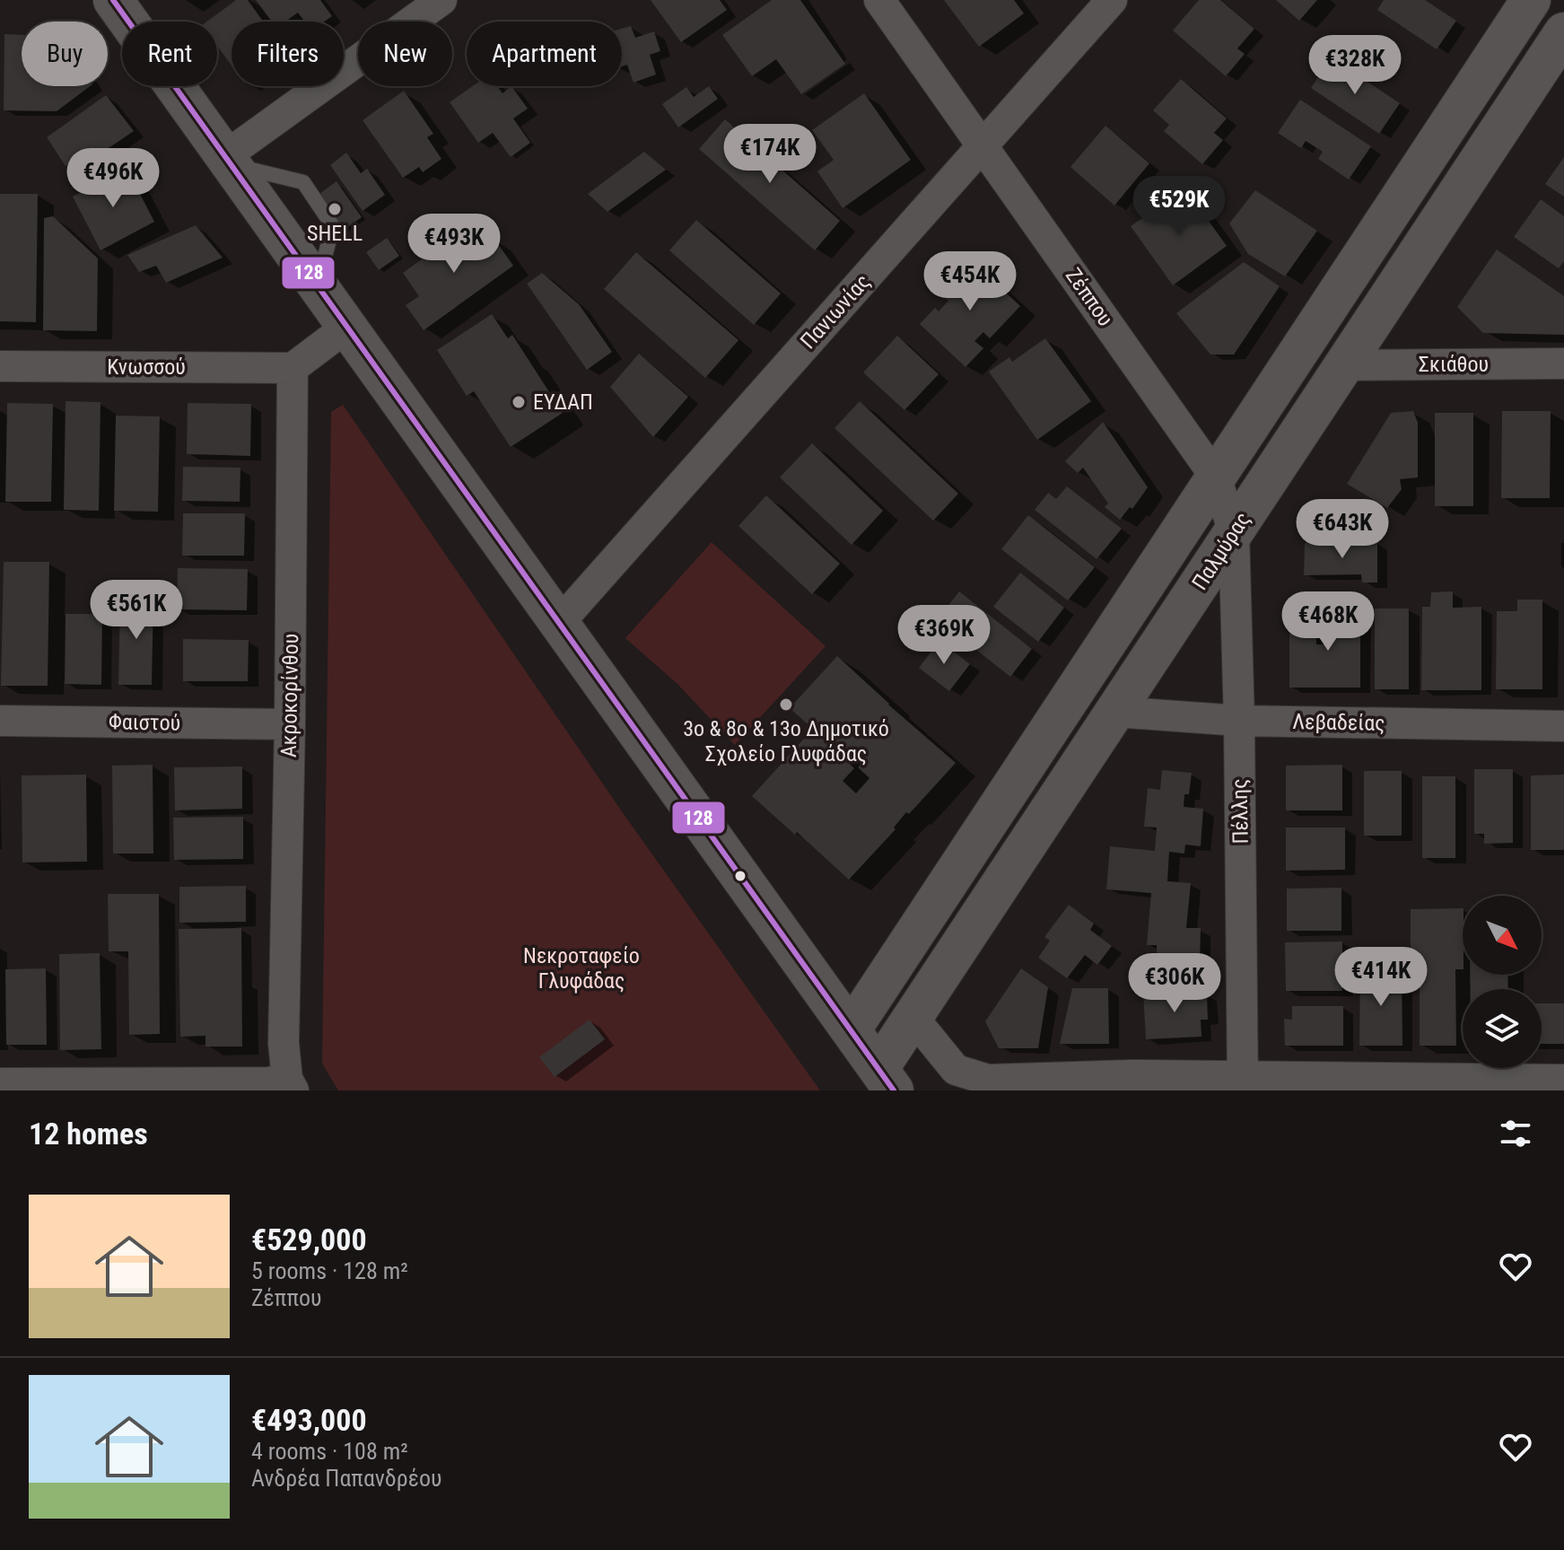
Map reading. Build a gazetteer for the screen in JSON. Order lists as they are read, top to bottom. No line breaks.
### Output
{"streets":{"main road":["Παλμύρας"],"street":["Ζέππου","Πανιωνίας","Σκιάθου","Κνωσσού","Ακροκορίνθου","Φαιστού","Λεβαδείας","Πέλλης"]},"crossings":[["Ζέππου","Πανιωνίας"],["Ζέππου","Παλμύρας"],["Ζέππου","Πέλλης"],["Σκιάθου","Παλμύρας"],["Κνωσσού","Ακροκορίνθου"],["Παλμύρας","Λεβαδείας"],["Παλμύρας","Πέλλης"],["Ακροκορίνθου","Φαιστού"],["Λεβαδείας","Πέλλης"]],"parks":["Νεκροταφείο Γλυφάδας"],"places":["SHELL","ΕΥΔΑΠ","3ο & 8ο & 13ο Δημοτικό Σχολείο Γλυφάδας"],"lines":["transit line 128"],"north":"bottom right","page":{"chip":["Buy","Rent","Filters","New","Apartment"],"price":["€328K","€174K","€496K","€529K","€493K","€454K","€643K","€561K","€468K","€369K","€414K","€306K"],"heading":"12 homes","list":[{"name":"€529,000","note":"5 rooms · 128 m² · Ζέππου"},{"name":"€493,000","note":"4 rooms · 108 m² · Ανδρέα Παπανδρέου"}]}}
